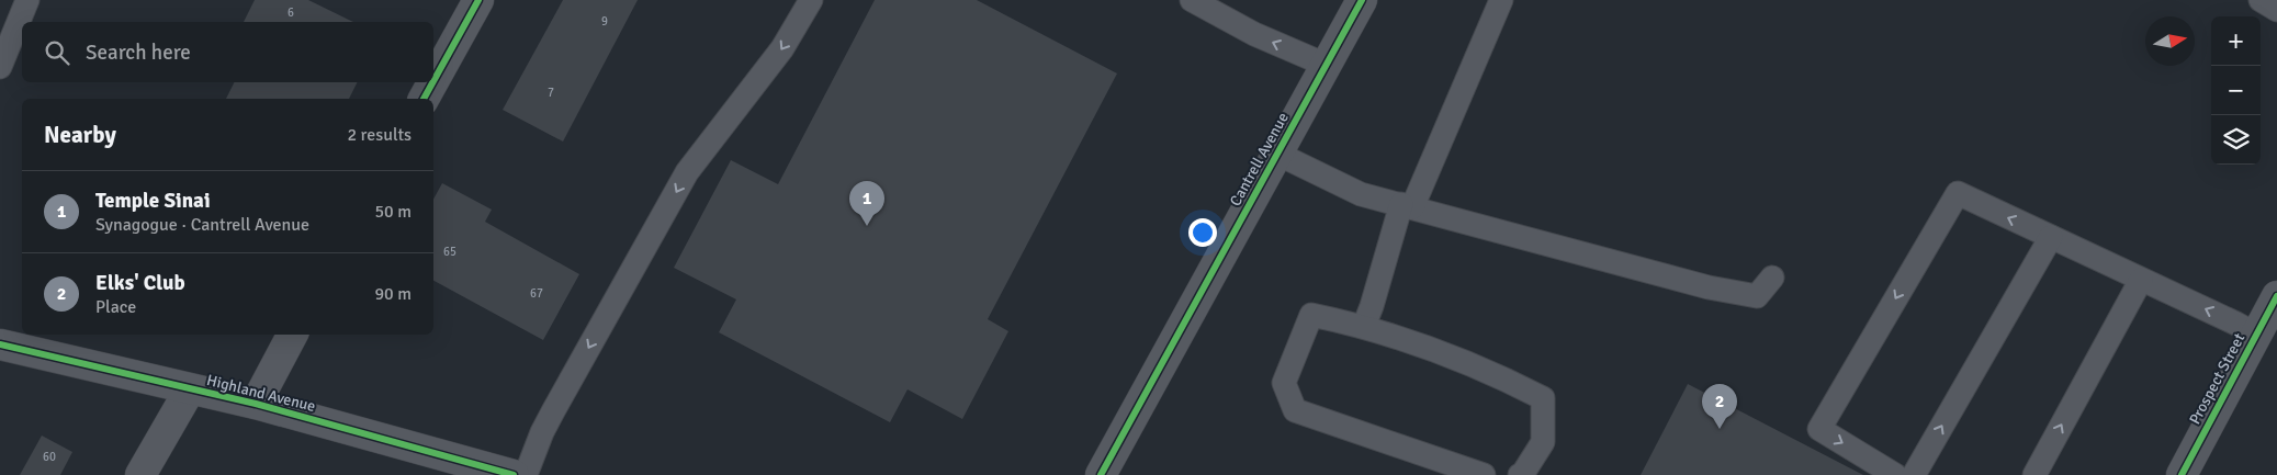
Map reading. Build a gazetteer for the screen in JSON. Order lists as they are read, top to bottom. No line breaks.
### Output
{"streets":{"street":["Cantrell Avenue","Prospect Street","Highland Avenue"]},"house_numbers":["6","9","7","65","67","60"],"north":"right","page":{"map_buttons":["+","−"],"search":"Search here","heading":["Nearby","2 results"],"list":[{"mark":"1","name":"Temple Sinai","note":"Synagogue · Cantrell Avenue","value":"50 m"},{"mark":"2","name":"Elks' Club","note":"Place","value":"90 m"}],"pins":["1","2"]}}
